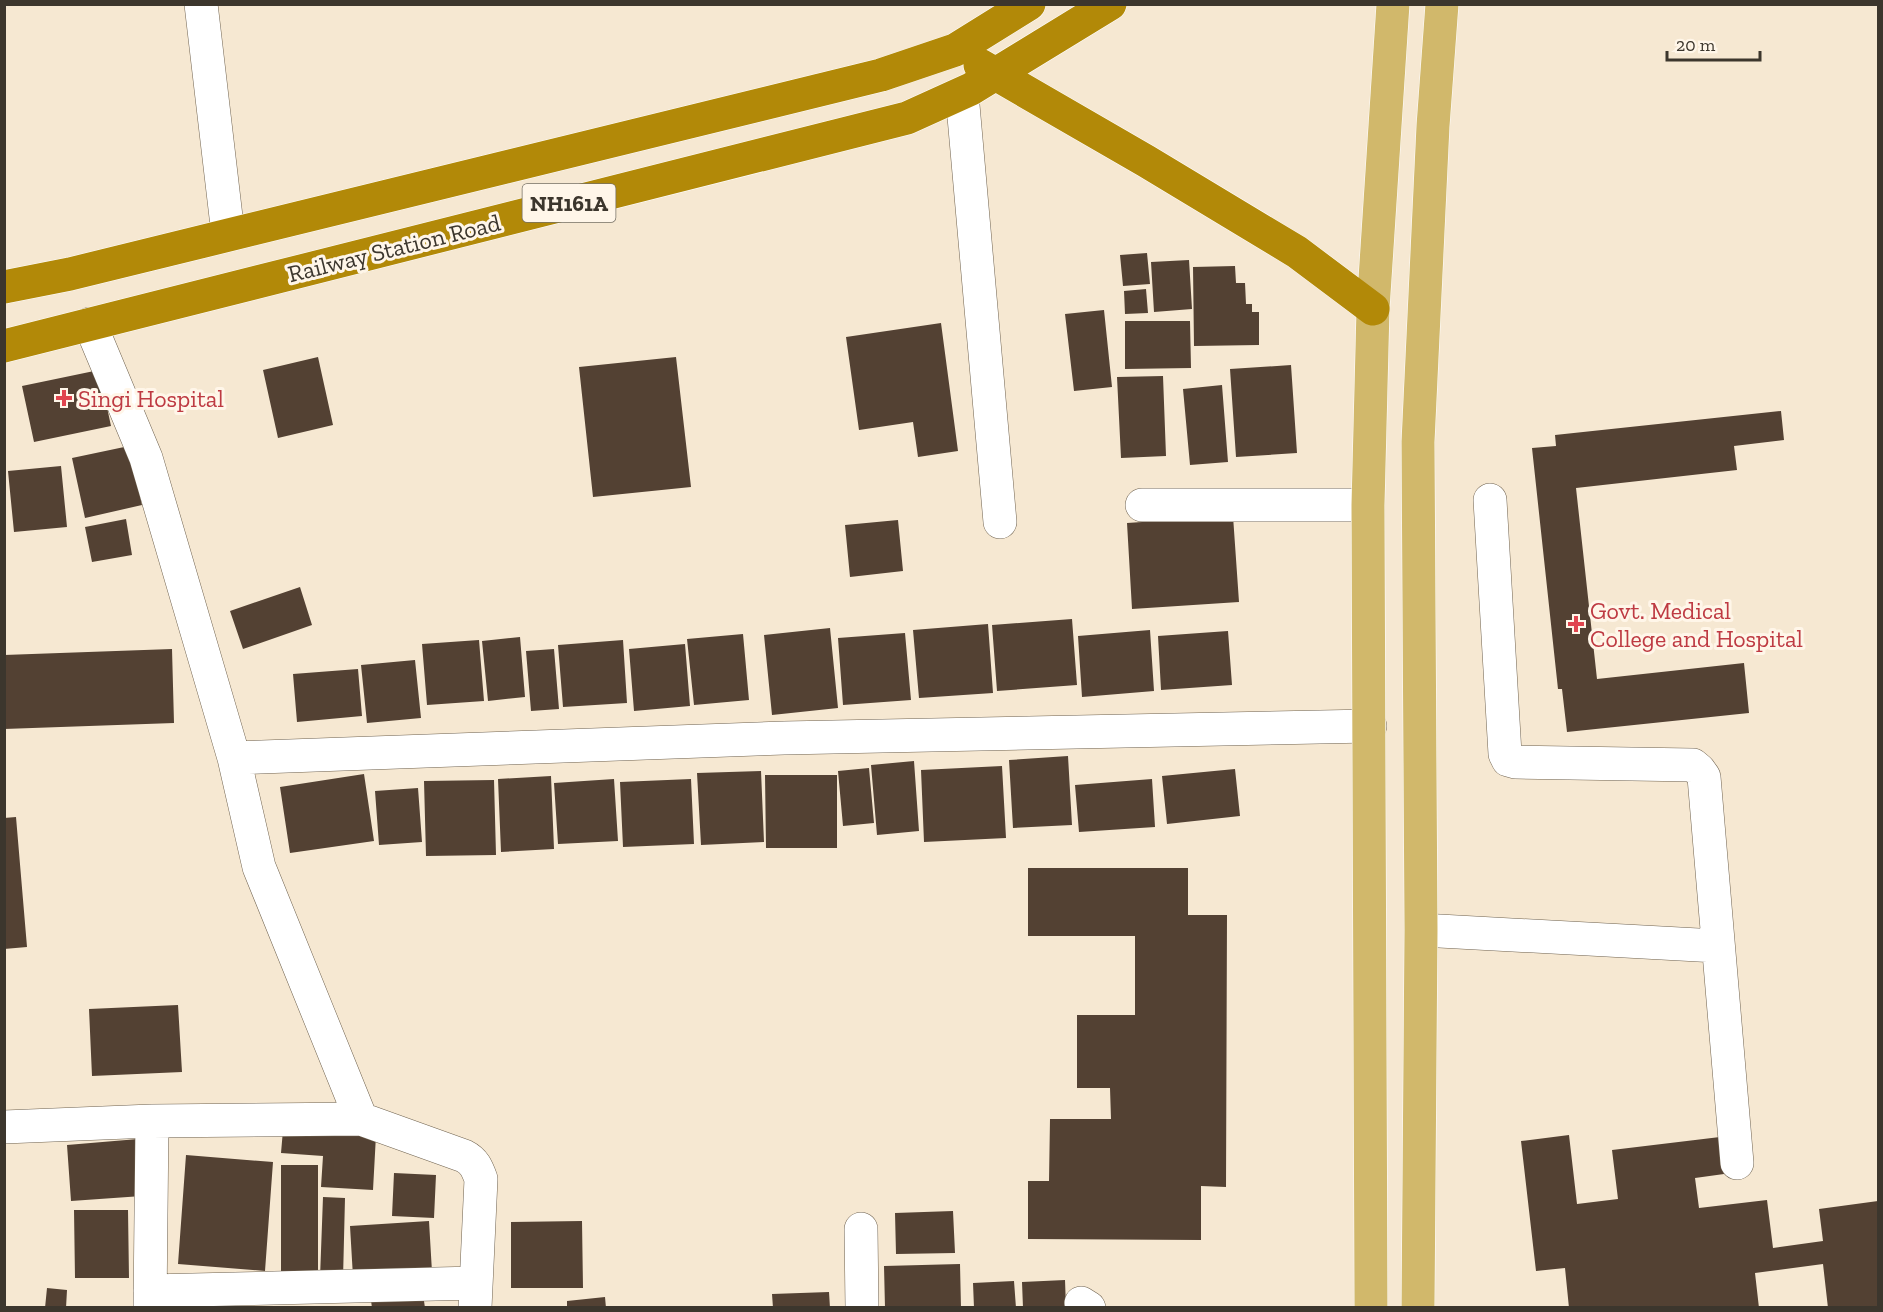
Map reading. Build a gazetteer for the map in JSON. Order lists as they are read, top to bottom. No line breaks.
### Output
{"streets":{"highway":["NH161A","Railway Station Road"]},"places":{"health":["Singi Hospital","Govt. Medical College and Hospital"]},"scale_bar":"20 m"}
